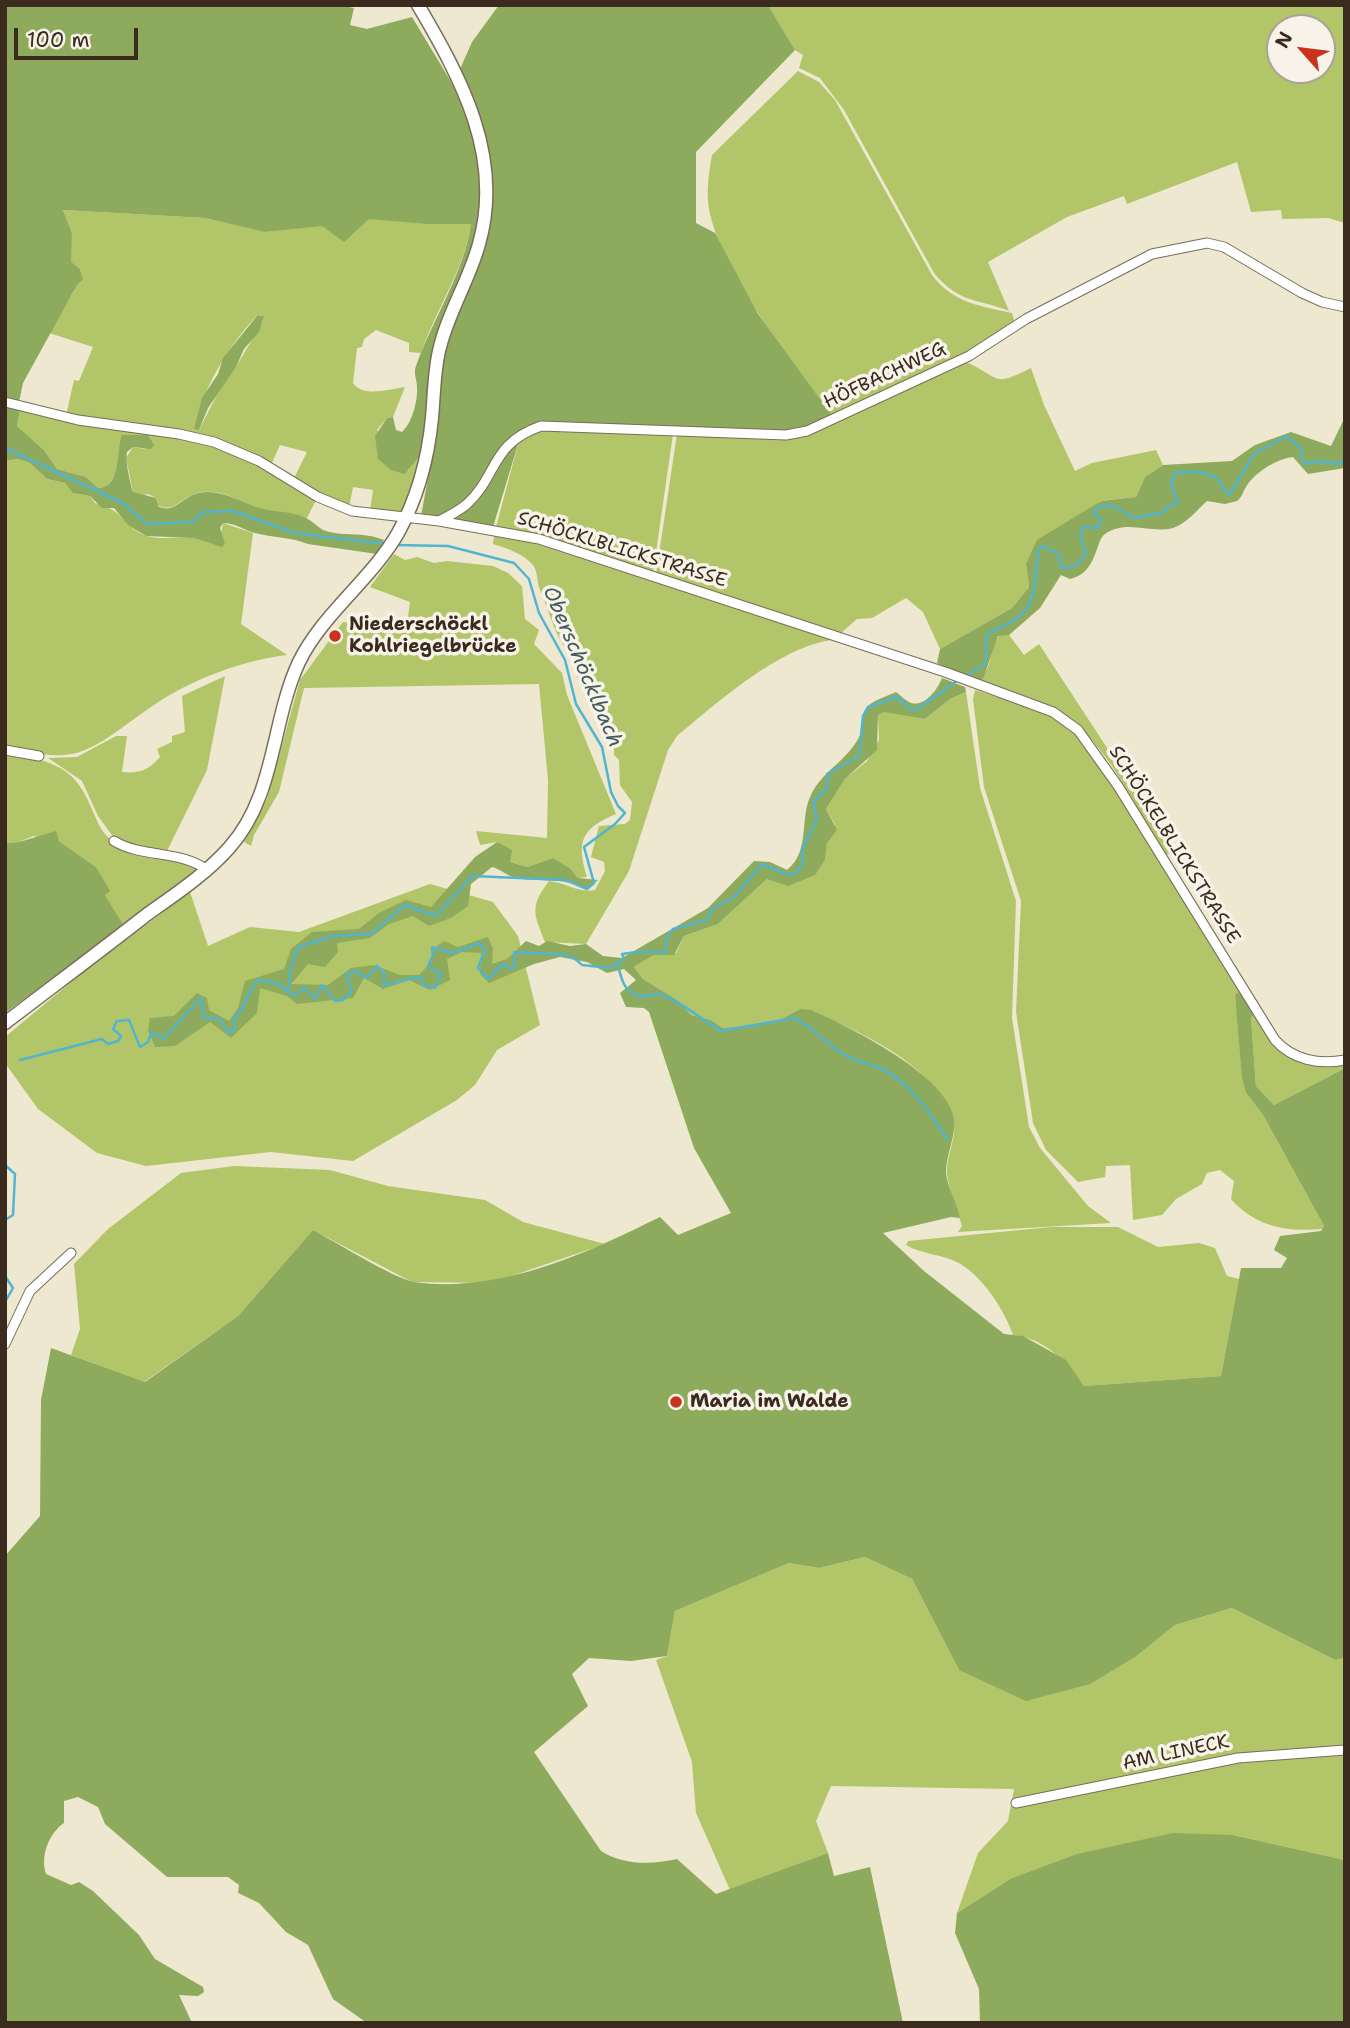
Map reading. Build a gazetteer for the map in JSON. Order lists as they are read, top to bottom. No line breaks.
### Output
{"streets":{"street":["HÖFBACHWEG","SCHÖCKLBLICKSTRASSE","SCHÖCKELBLICKSTRASSE","AM LINECK"]},"crossings":[["HÖFBACHWEG","SCHÖCKLBLICKSTRASSE"],["SCHÖCKLBLICKSTRASSE","SCHÖCKELBLICKSTRASSE"]],"water":["Oberschöcklbach"],"places":["Niederschöckl Kohlriegelbrücke","Maria im Walde"],"scale_bar":"100 m","north":"top left"}
